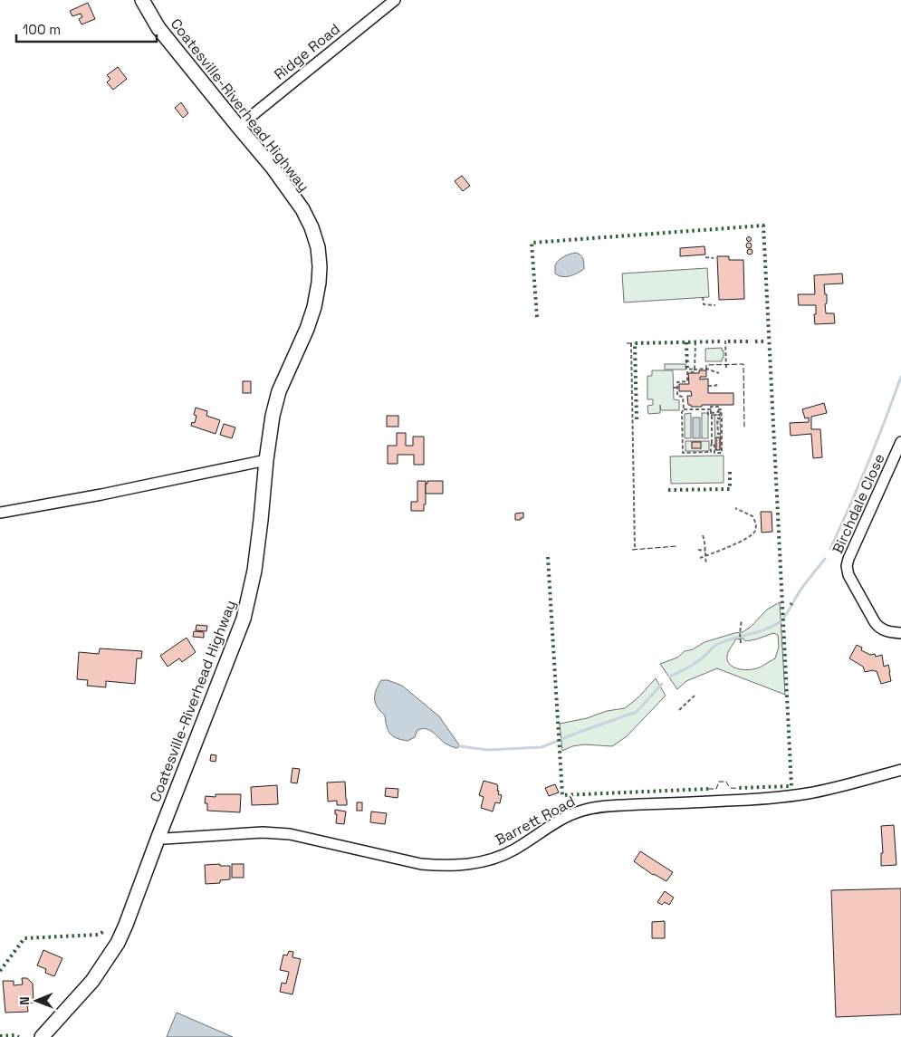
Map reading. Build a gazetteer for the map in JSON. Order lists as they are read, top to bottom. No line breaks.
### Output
{"streets":{"main road":["Coatesville-Riverhead Highway"],"street":["Ridge Road","Birchdale Close","Barrett Road"]},"crossings":[["Ridge Road","Coatesville-Riverhead Highway"],["Coatesville-Riverhead Highway","Barrett Road"]],"scale_bar":"100 m","north":"left"}
